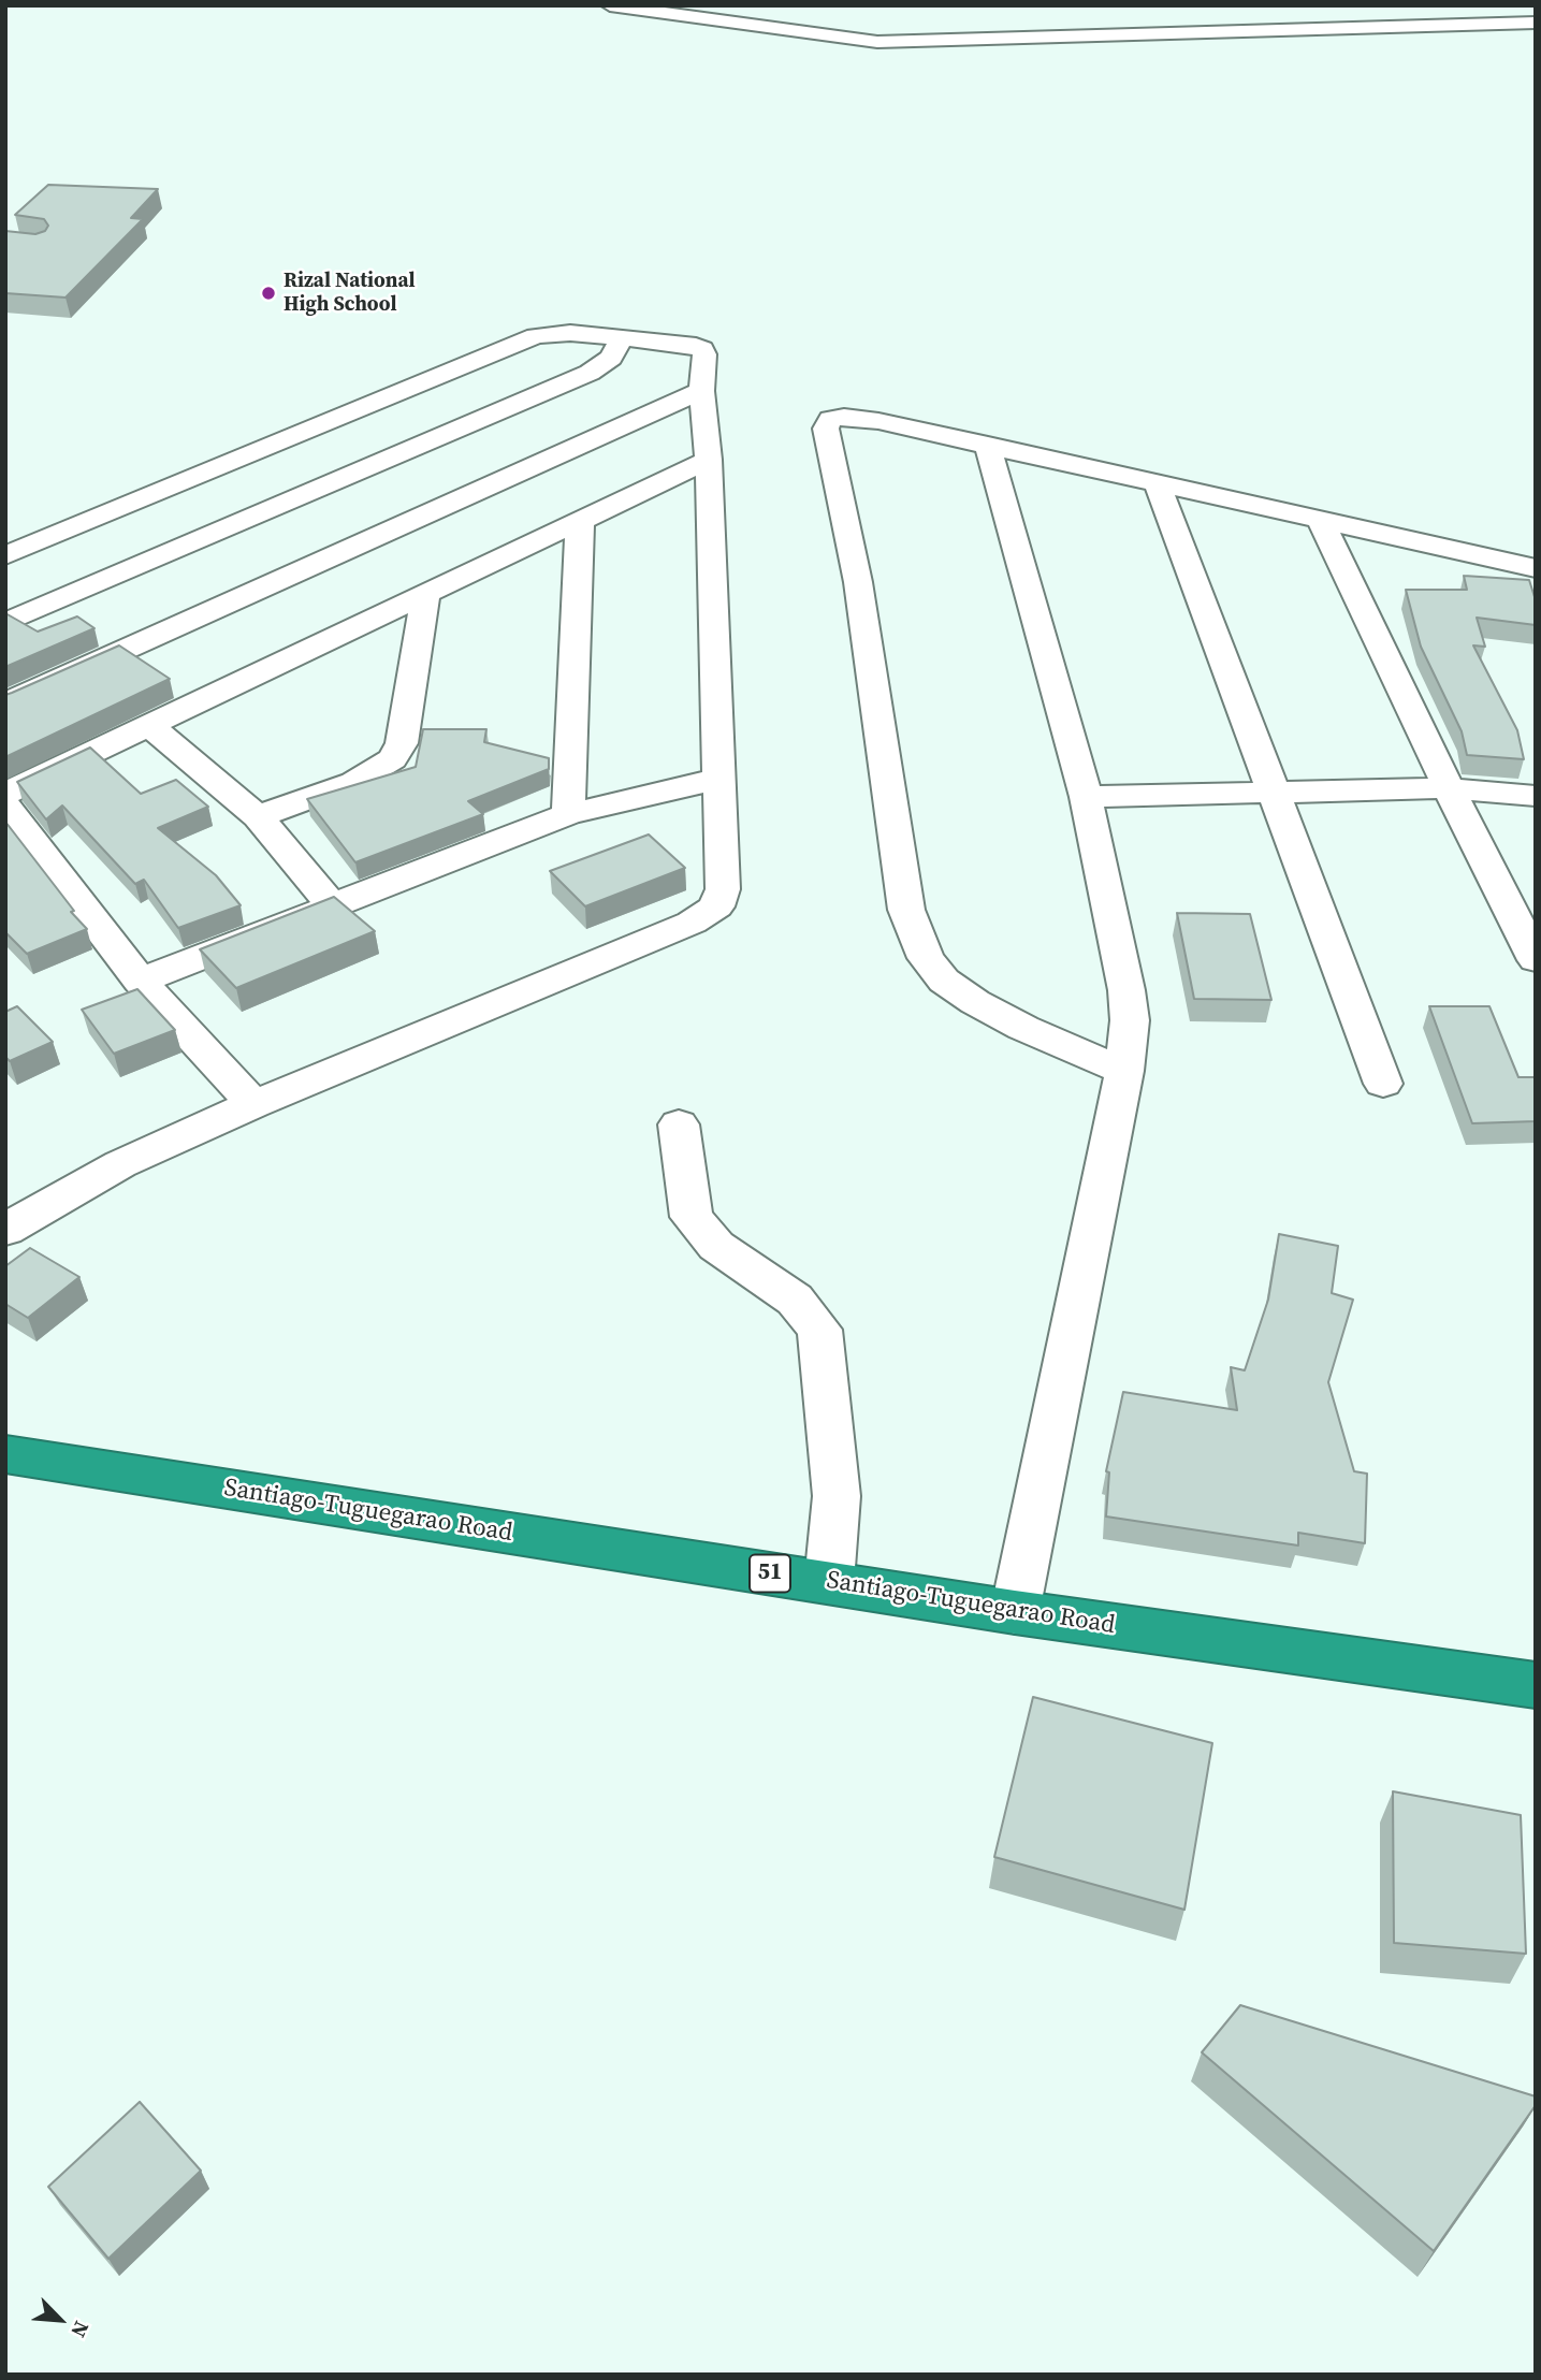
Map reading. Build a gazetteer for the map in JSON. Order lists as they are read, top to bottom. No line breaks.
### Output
{"streets":{"highway":["Santiago-Tuguegarao Road","51"]},"places":["Rizal National High School"],"north":"bottom right"}
